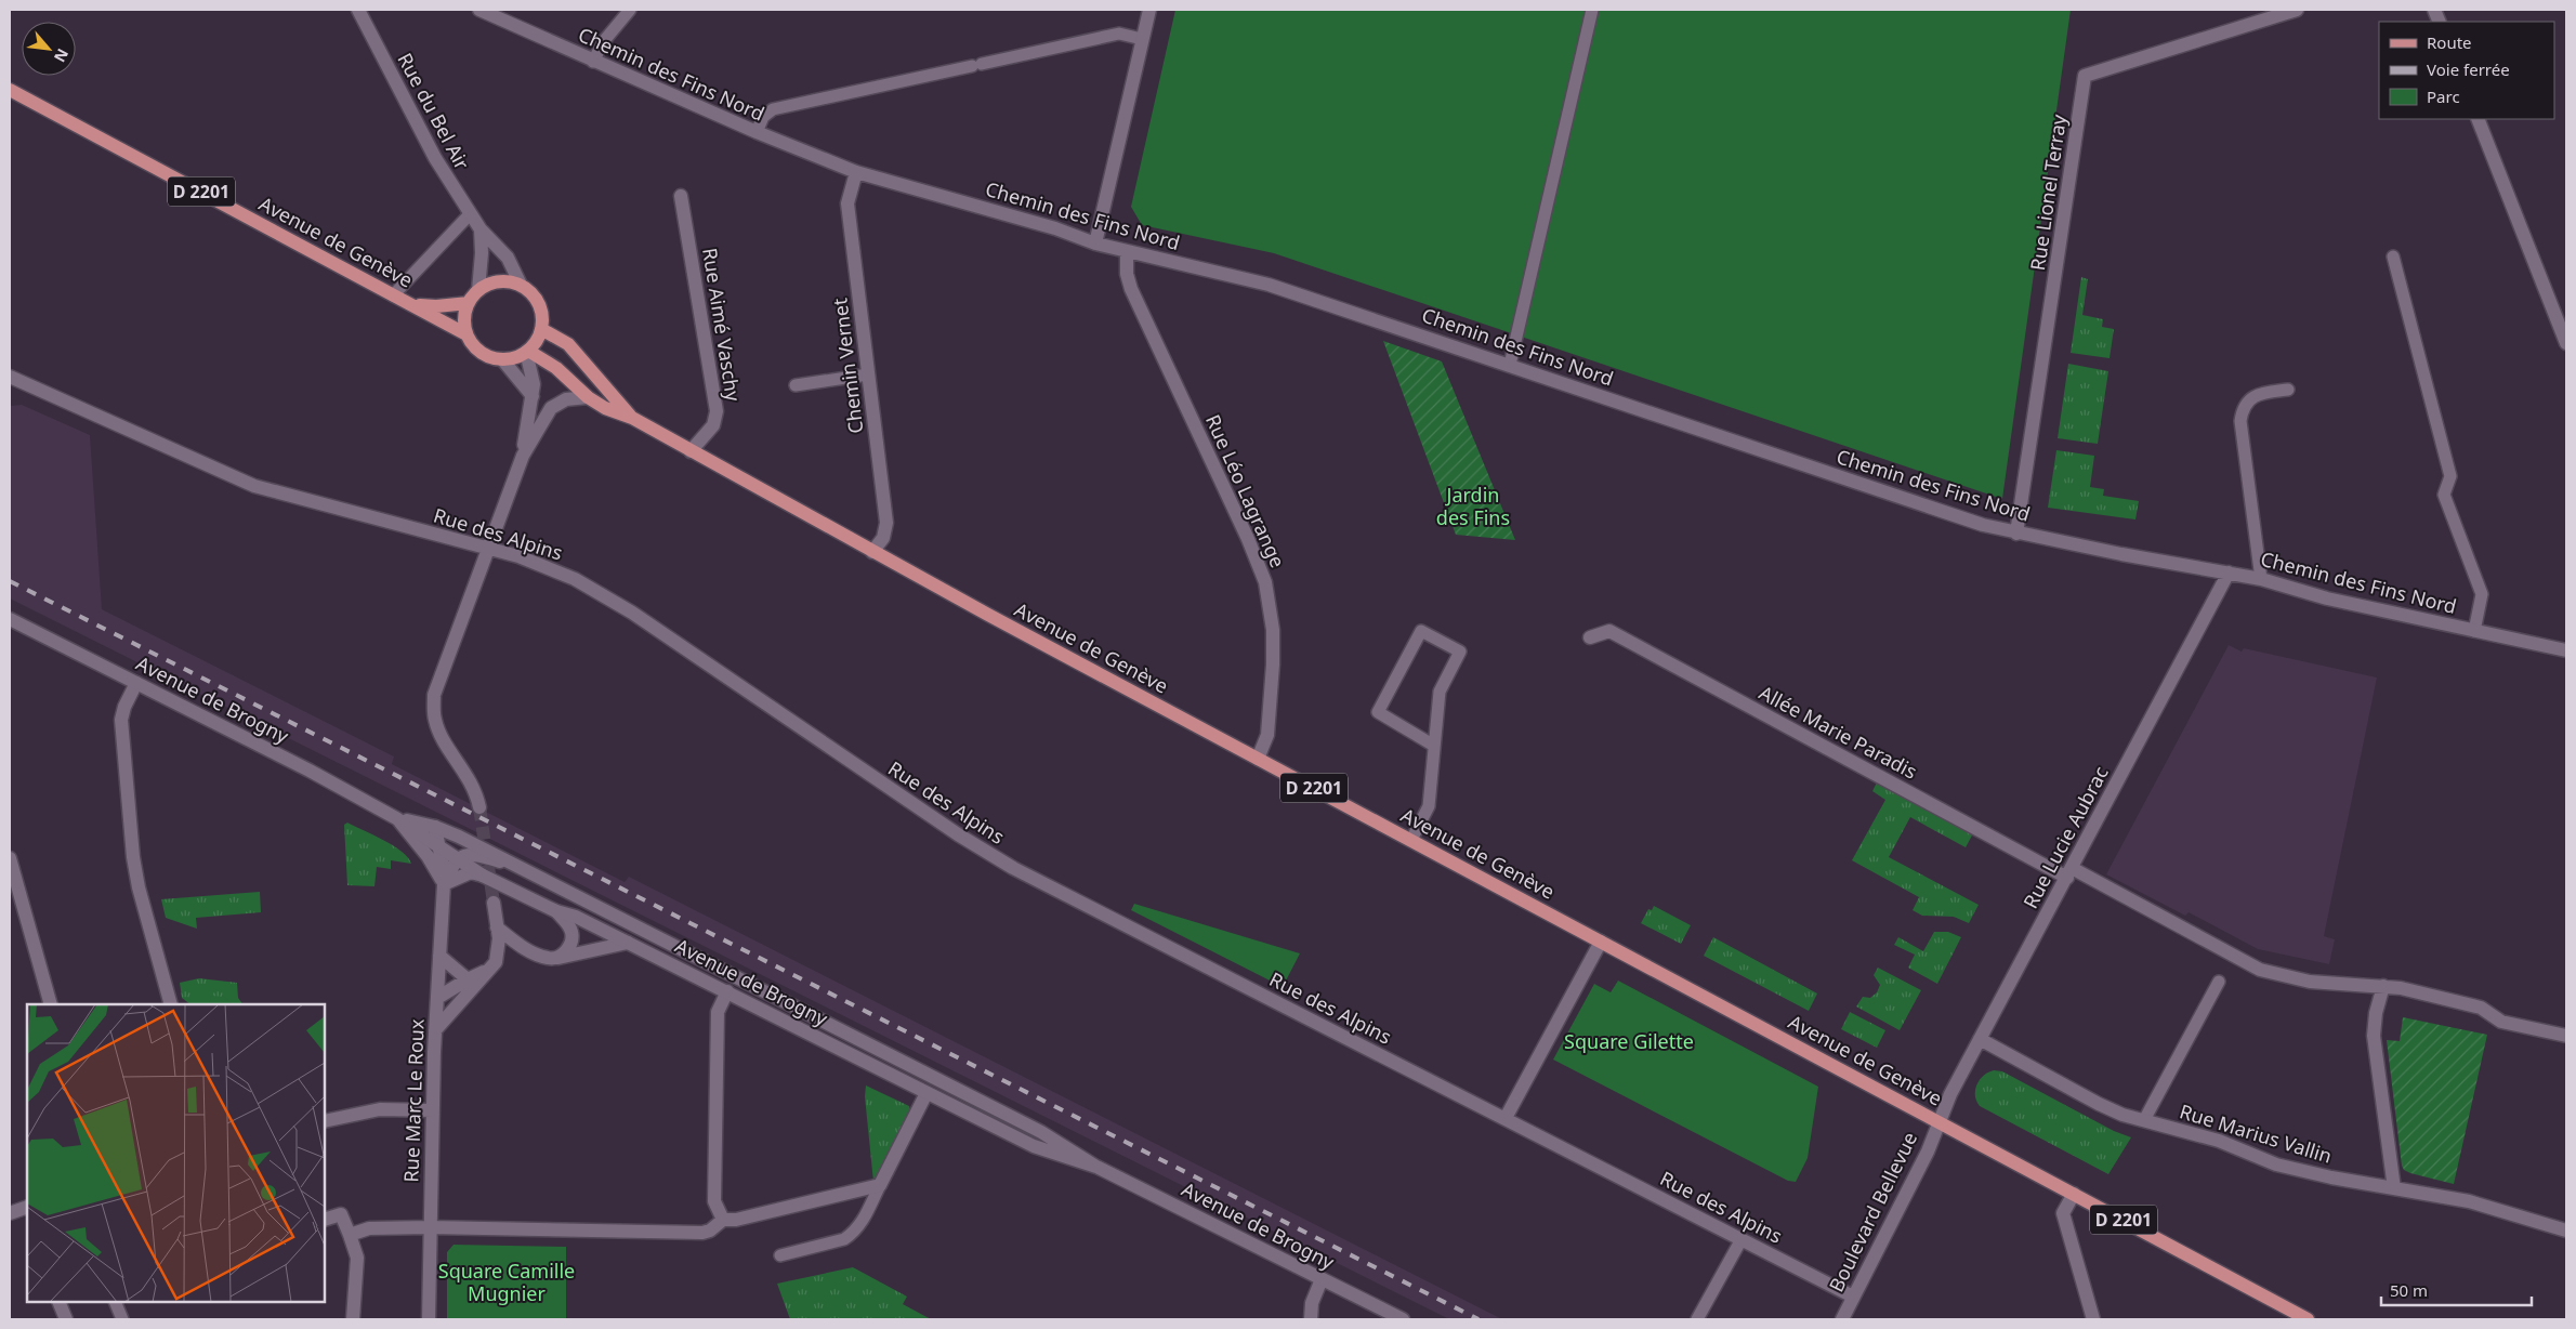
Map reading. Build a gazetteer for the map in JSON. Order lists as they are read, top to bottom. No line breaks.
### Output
{"streets":{"main road":["D 2201","Avenue de Genève"],"street":["Chemin des Fins Nord","Rue du Bel Air","Rue Lionel Terray","Rue Aimé Vaschy","Chemin Vernet","Rue Léo Lagrange","Rue des Alpins","Avenue de Brogny","Allée Marie Paradis","Rue Lucie Aubrac","Rue Marc Le Roux","Rue Marius Vallin","Boulevard Bellevue"]},"crossings":[["Chemin des Fins Nord","Rue Lionel Terray"],["Chemin des Fins Nord","Chemin Vernet"],["Chemin des Fins Nord","Rue Léo Lagrange"],["Chemin des Fins Nord","Rue Lucie Aubrac"],["Rue du Bel Air","Avenue de Genève"],["Avenue de Genève","Rue Aimé Vaschy"],["Avenue de Genève","Chemin Vernet"],["Avenue de Genève","Rue Léo Lagrange"],["Avenue de Genève","Rue Lucie Aubrac"],["Avenue de Genève","Boulevard Bellevue"],["Rue des Alpins","Boulevard Bellevue"],["Avenue de Brogny","Rue Marc Le Roux"],["Allée Marie Paradis","Rue Lucie Aubrac"],["Rue Lucie Aubrac","Rue Marius Vallin"],["Rue Lucie Aubrac","Boulevard Bellevue"]],"parks":["Jardin des Fins","Square Gilette","Square Camille Mugnier"],"legend":["Route","Voie ferrée","Parc"],"scale_bar":"50 m","north":"bottom right"}
